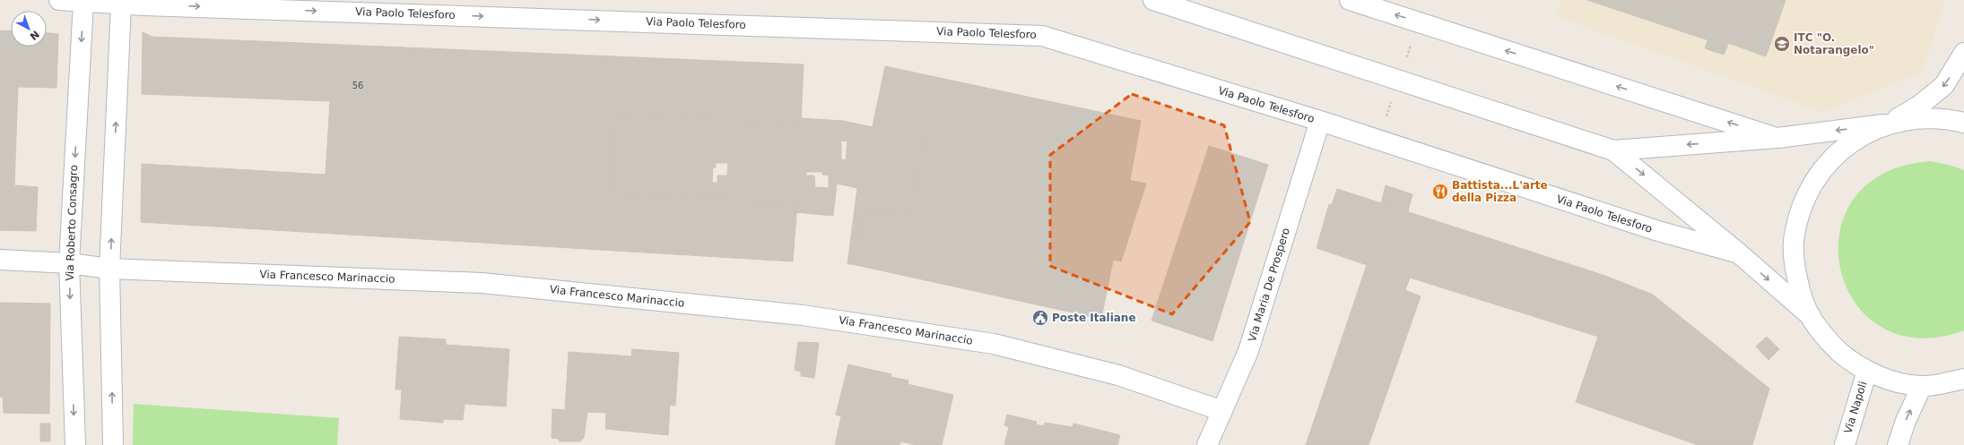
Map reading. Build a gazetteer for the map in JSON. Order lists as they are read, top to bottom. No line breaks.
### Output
{"streets":{"street":["Via Paolo Telesforo","Via Roberto Consagro","Via Francesco Marinaccio","Via Maria De Prospero","Via Napoli"]},"crossings":[["Via Paolo Telesforo","Via Roberto Consagro"],["Via Paolo Telesforo","Via Maria De Prospero"],["Via Roberto Consagro","Via Francesco Marinaccio"],["Via Francesco Marinaccio","Via Maria De Prospero"]],"one_way":["Via Paolo Telesforo"],"places":{"school or university":["ITC \"O. Notarangelo\""],"restaurant":["Battista...L'arte della Pizza"],"public building":["Poste Italiane"]},"house_numbers":["56"],"north":"bottom right"}
